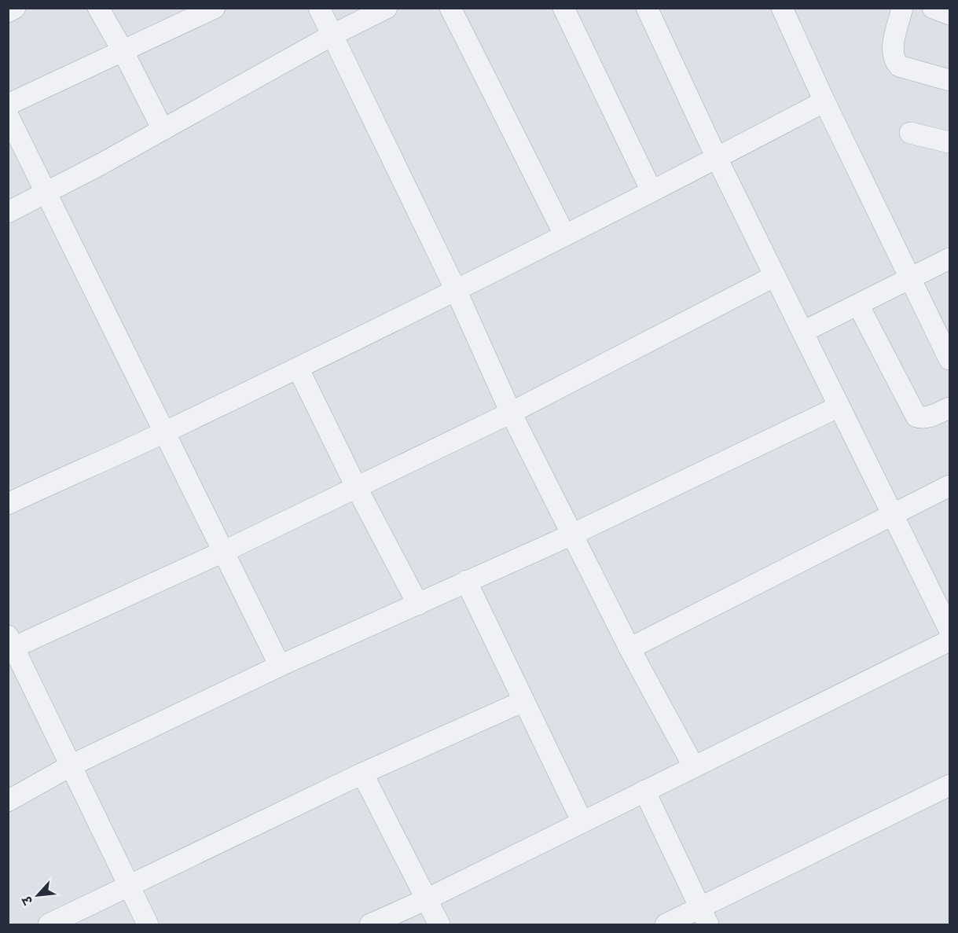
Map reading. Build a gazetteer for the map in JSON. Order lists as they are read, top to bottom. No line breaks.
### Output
{"north":"bottom left"}
